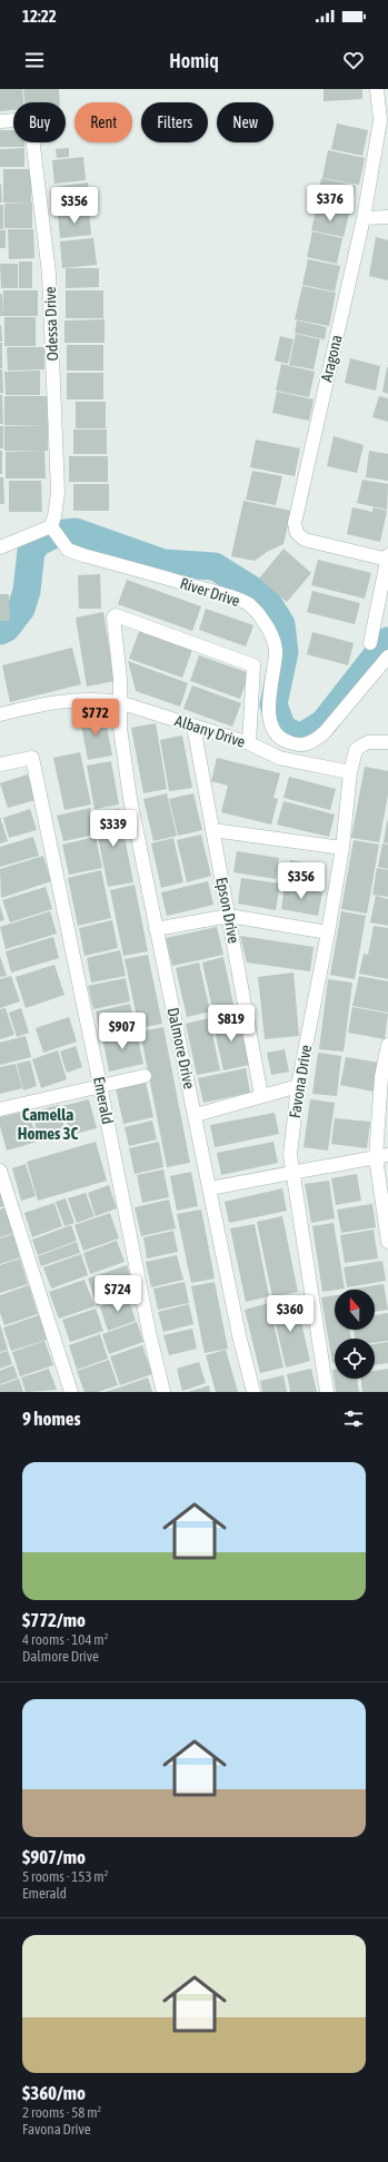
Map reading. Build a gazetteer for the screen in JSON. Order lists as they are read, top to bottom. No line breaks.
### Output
{"streets":{"street":["Odessa Drive","Aragona","River Drive","Albany Drive","Epson Drive","Dalmore Drive","Favona Drive","Emerald"]},"crossings":[["Odessa Drive","River Drive"],["Albany Drive","Epson Drive"],["Albany Drive","Dalmore Drive"],["Albany Drive","Favona Drive"]],"districts":["Camella Homes 3C"],"north":"top","page":{"status":"12:22","header":"Homiq","chip":["Buy","Rent","Filters","New"],"price":["$376","$356","$772","$339","$356","$819","$907","$724","$360"],"heading":"9 homes","list":[{"name":"$772/mo","note":"4 rooms · 104 m² · Dalmore Drive"},{"name":"$907/mo","note":"5 rooms · 153 m² · Emerald"},{"name":"$360/mo","note":"2 rooms · 58 m² · Favona Drive"}]}}
